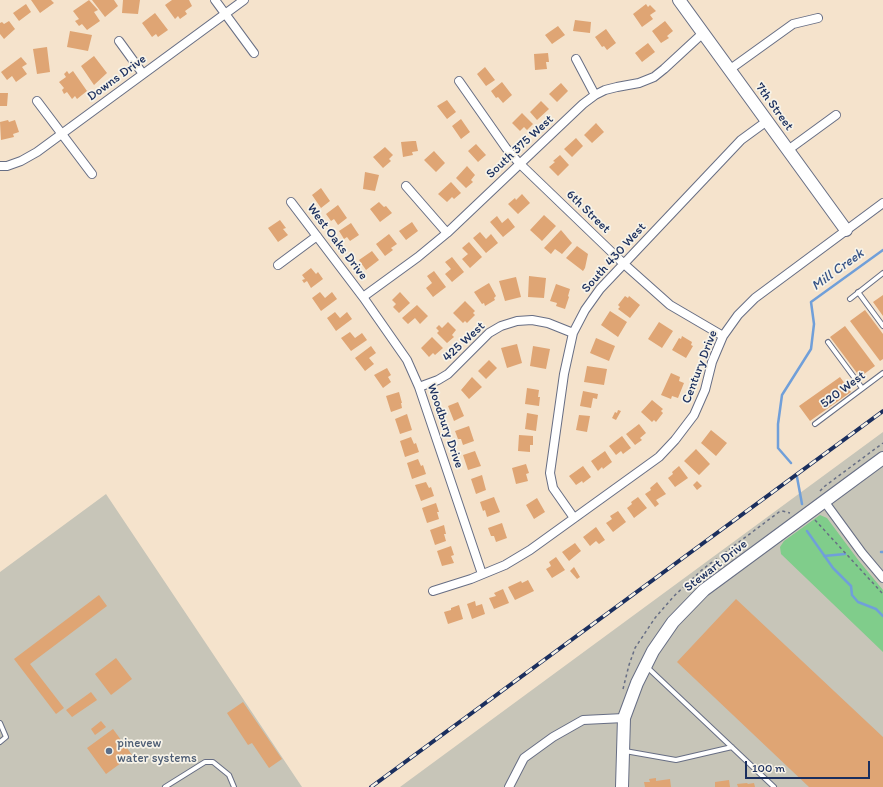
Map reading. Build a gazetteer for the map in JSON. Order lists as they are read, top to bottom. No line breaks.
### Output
{"streets":{"street":["Downs Drive","7th Street","South 375 West","6th Street","West Oaks Drive","South 430 West","425 West","Century Drive","Woodbury Drive","Stewart Drive"],"lane":["520 West"]},"crossings":[["7th Street","South 375 West"],["7th Street","South 430 West"],["7th Street","Century Drive"],["South 375 West","6th Street"],["South 375 West","West Oaks Drive"],["South 375 West","Woodbury Drive"],["6th Street","South 430 West"],["6th Street","Century Drive"],["West Oaks Drive","Woodbury Drive"],["South 430 West","425 West"],["South 430 West","Century Drive"],["425 West","Woodbury Drive"],["Century Drive","Woodbury Drive"]],"water":["Mill Creek"],"places":["pinevew water systems"],"scale_bar":"100 m"}
